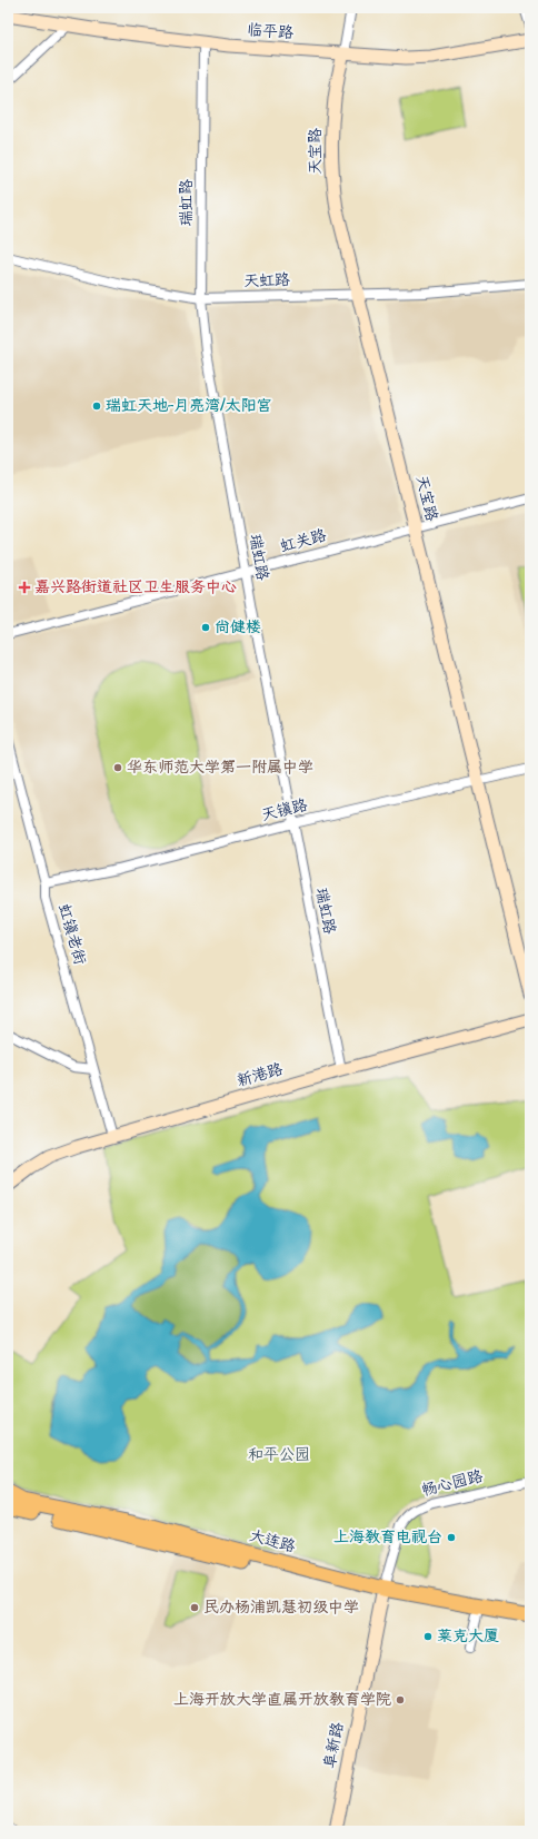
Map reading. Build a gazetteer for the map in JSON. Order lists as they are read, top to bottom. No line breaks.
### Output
{"streets":{"main road":["大连路"],"street":["临平路","天宝路","瑞虹路","天虹路","虹关路","天镇路","虹镇老街","新港路","畅心园路","阜新路"]},"crossings":[["临平路","天宝路"],["临平路","瑞虹路"],["天宝路","天虹路"],["天宝路","虹关路"],["天宝路","天镇路"],["瑞虹路","天虹路"],["瑞虹路","虹关路"],["瑞虹路","天镇路"],["瑞虹路","新港路"],["天镇路","虹镇老街"],["虹镇老街","新港路"],["畅心园路","大连路"],["畅心园路","阜新路"],["大连路","阜新路"]],"parks":["和平公园"],"places":{"other":["瑞虹天地-月亮湾/太阳宫","尚健楼","华东师范大学第一附属中学","上海教育电视台","民办杨浦凯慧初级中学","莱克大厦","上海开放大学直属开放教育学院"],"health":["嘉兴路街道社区卫生服务中心"]}}
